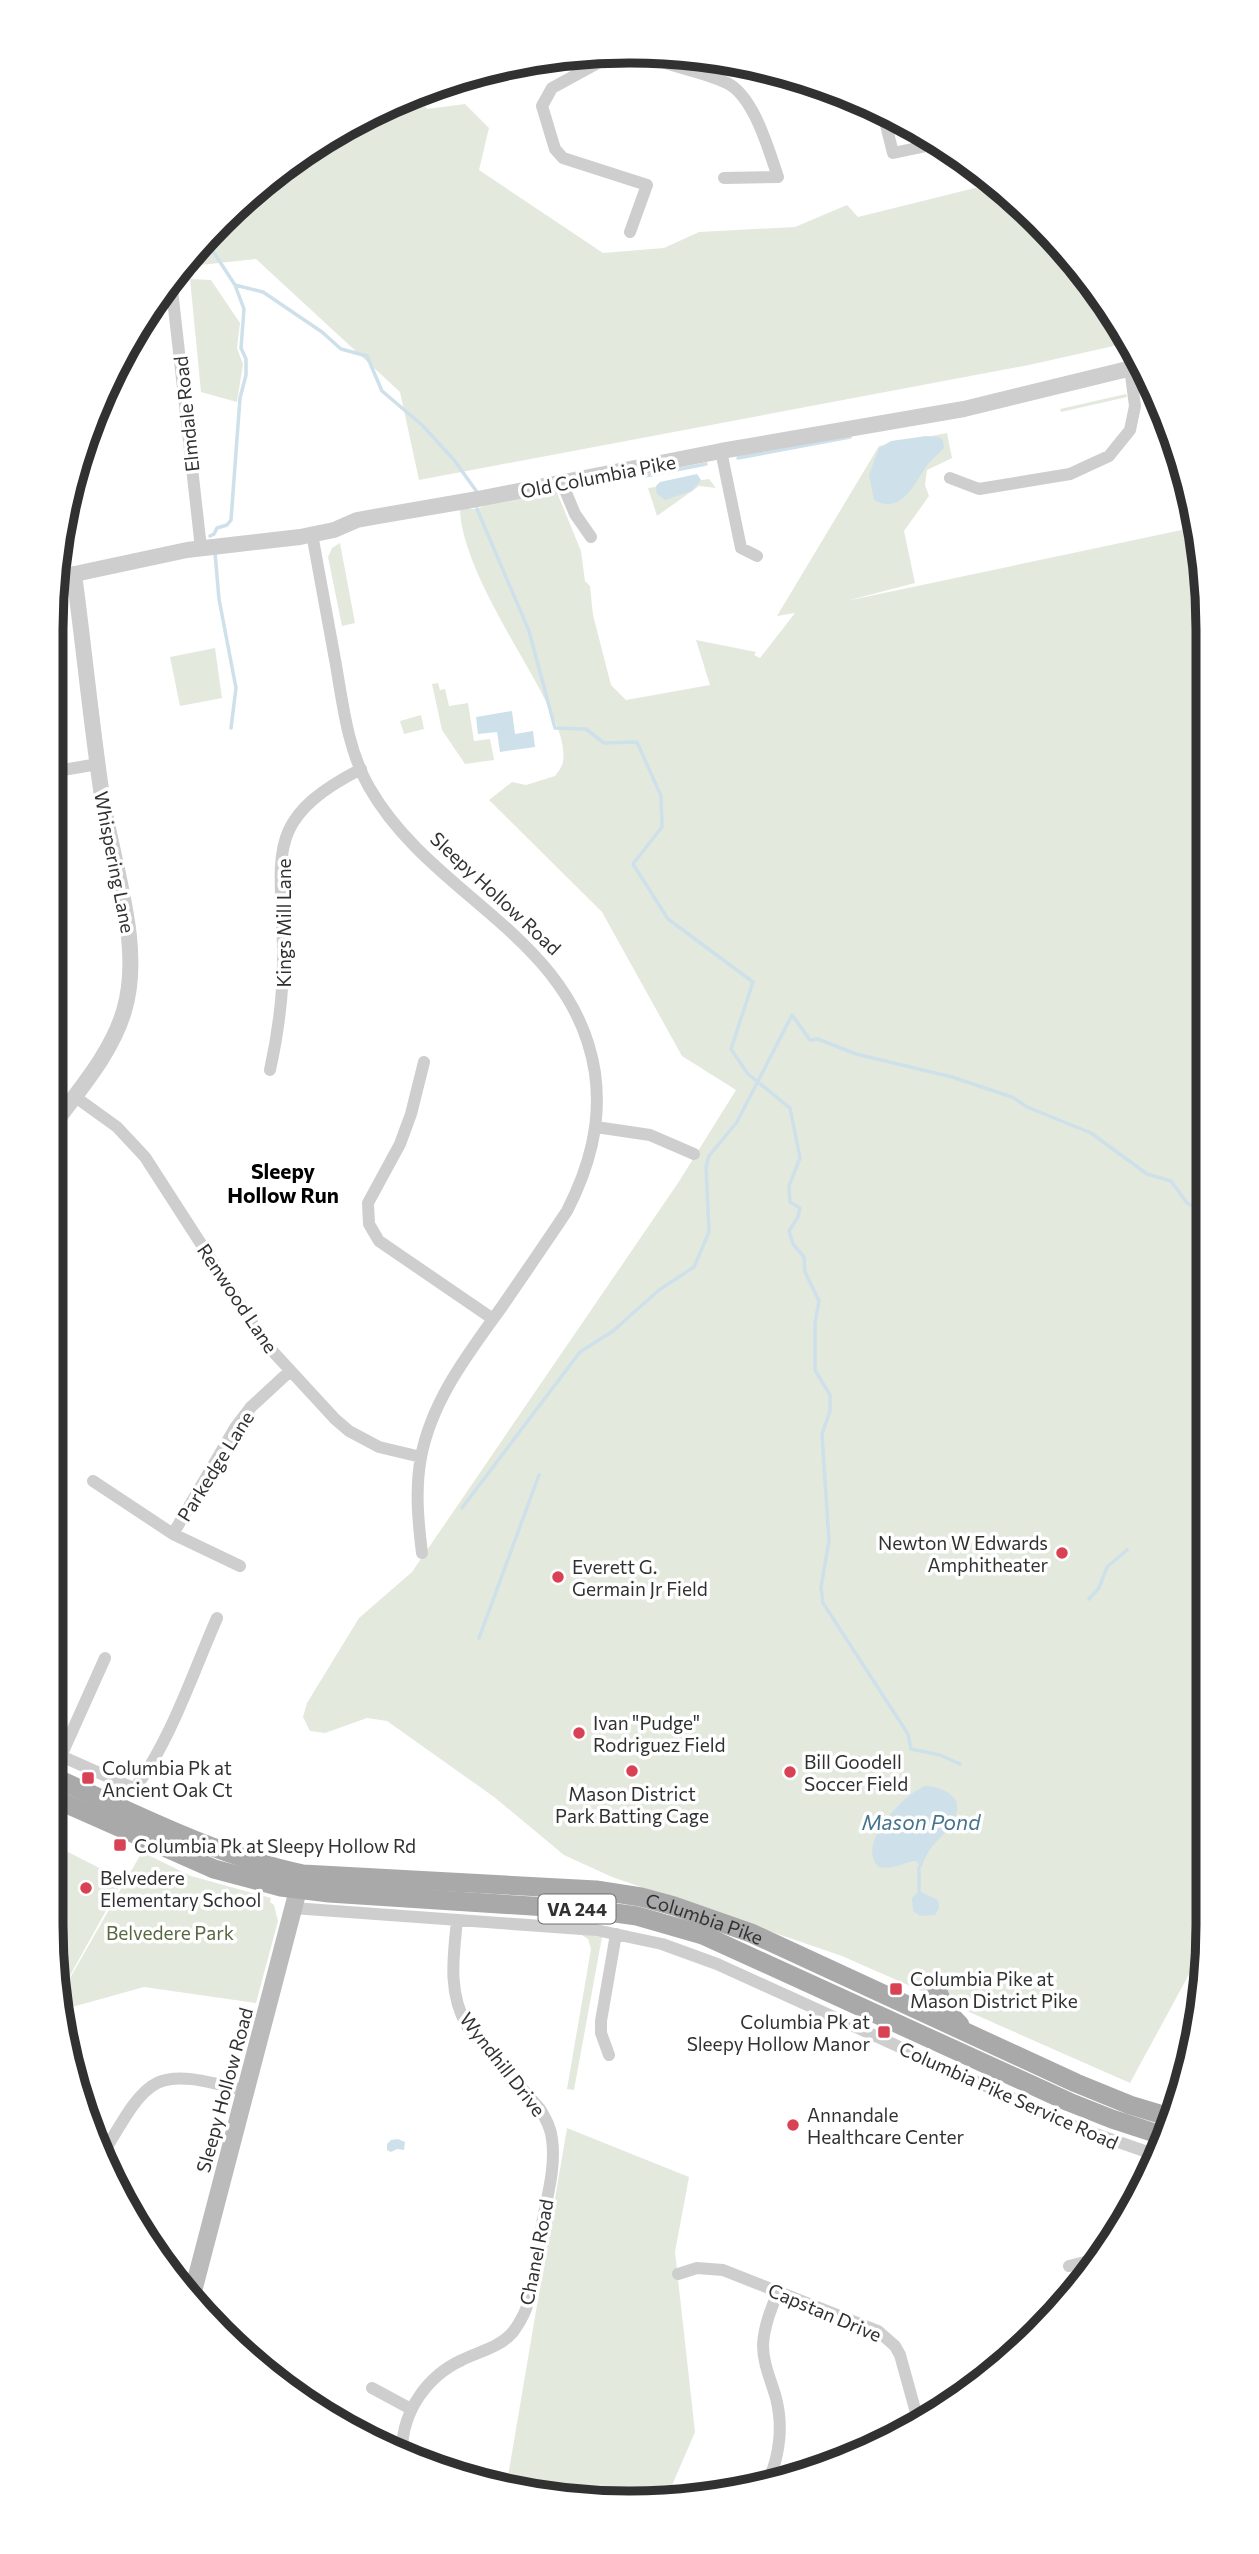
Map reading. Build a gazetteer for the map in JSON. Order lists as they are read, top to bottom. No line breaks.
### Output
{"streets":{"main road":["Sleepy Hollow Road","VA 244","Columbia Pike"],"street":["Elmdale Road","Old Columbia Pike","Whispering Lane","Kings Mill Lane","Renwood Lane","Parkedge Lane","Wyndhill Drive","Columbia Pike Service Road","Chanel Road","Capstan Drive"]},"crossings":[["Elmdale Road","Old Columbia Pike"],["Old Columbia Pike","Whispering Lane"],["Old Columbia Pike","Sleepy Hollow Road"],["Whispering Lane","Renwood Lane"],["Sleepy Hollow Road","Kings Mill Lane"],["Sleepy Hollow Road","Renwood Lane"],["Sleepy Hollow Road","Columbia Pike"],["Sleepy Hollow Road","Columbia Pike Service Road"],["Renwood Lane","Parkedge Lane"],["Columbia Pike","Columbia Pike Service Road"],["Wyndhill Drive","Columbia Pike Service Road"],["Wyndhill Drive","Chanel Road"]],"districts":["Sleepy Hollow Run"],"water":["Mason Pond"],"parks":["Belvedere Park"],"places":{"other":["Newton W Edwards Amphitheater","Everett G. Germain Jr Field","Ivan \"Pudge\" Rodriguez Field","Mason District Park Batting Cage","Bill Goodell Soccer Field","Belvedere Elementary School","Annandale Healthcare Center"],"transit":["Columbia Pk at Ancient Oak Ct","Columbia Pk at Sleepy Hollow Rd","Columbia Pike at Mason District Pike","Columbia Pk at Sleepy Hollow Manor"]}}
